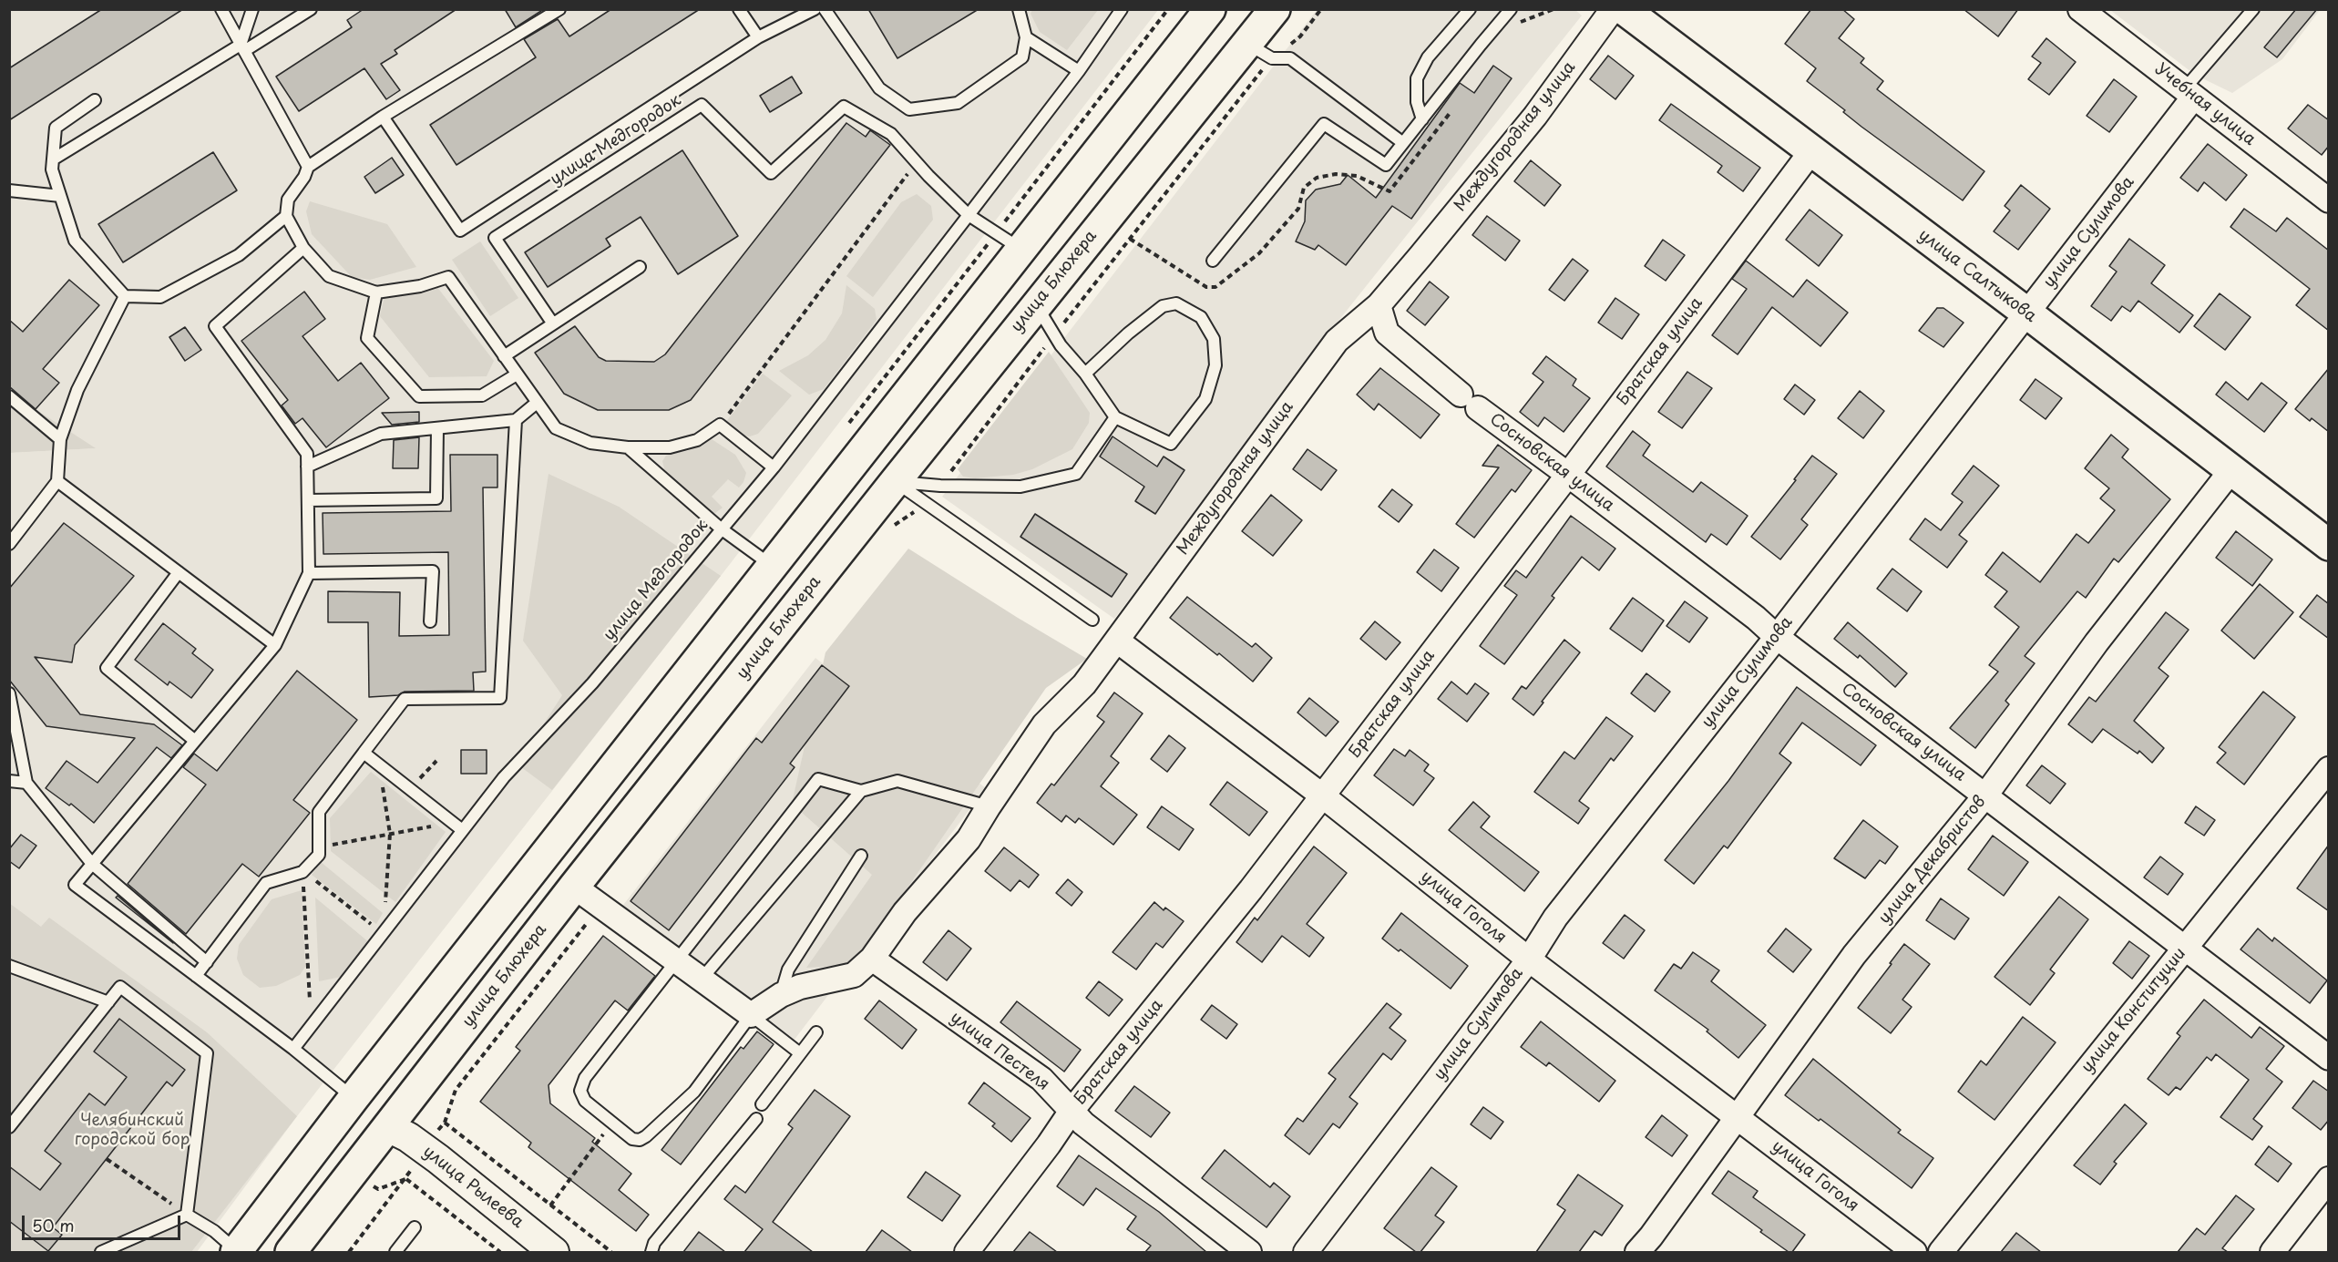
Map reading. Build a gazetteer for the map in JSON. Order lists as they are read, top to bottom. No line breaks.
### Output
{"streets":{"main road":["улица Салтыкова","улица Блюхера"],"street":["Учебная улица","Междугородная улица","улица Сулимова","Братская улица","Сосновская улица","улица Декабристов","улица Гоголя","улица Конституции","улица Пестеля","улица Рылеева"],"lane":["улица Медгородок"]},"crossings":[["Учебная улица","улица Сулимова"],["Междугородная улица","Сосновская улица"],["Междугородная улица","улица Гоголя"],["Междугородная улица","улица Пестеля"],["улица Сулимова","улица Салтыкова"],["улица Сулимова","Сосновская улица"],["улица Сулимова","улица Гоголя"],["улица Салтыкова","Братская улица"],["улица Салтыкова","улица Декабристов"],["улица Блюхера","улица Рылеева"],["Братская улица","Сосновская улица"],["Братская улица","улица Гоголя"],["Братская улица","улица Пестеля"],["Сосновская улица","улица Декабристов"],["Сосновская улица","улица Конституции"],["улица Декабристов","улица Гоголя"]],"parks":["Челябинский городской бор"],"scale_bar":"50 m"}
